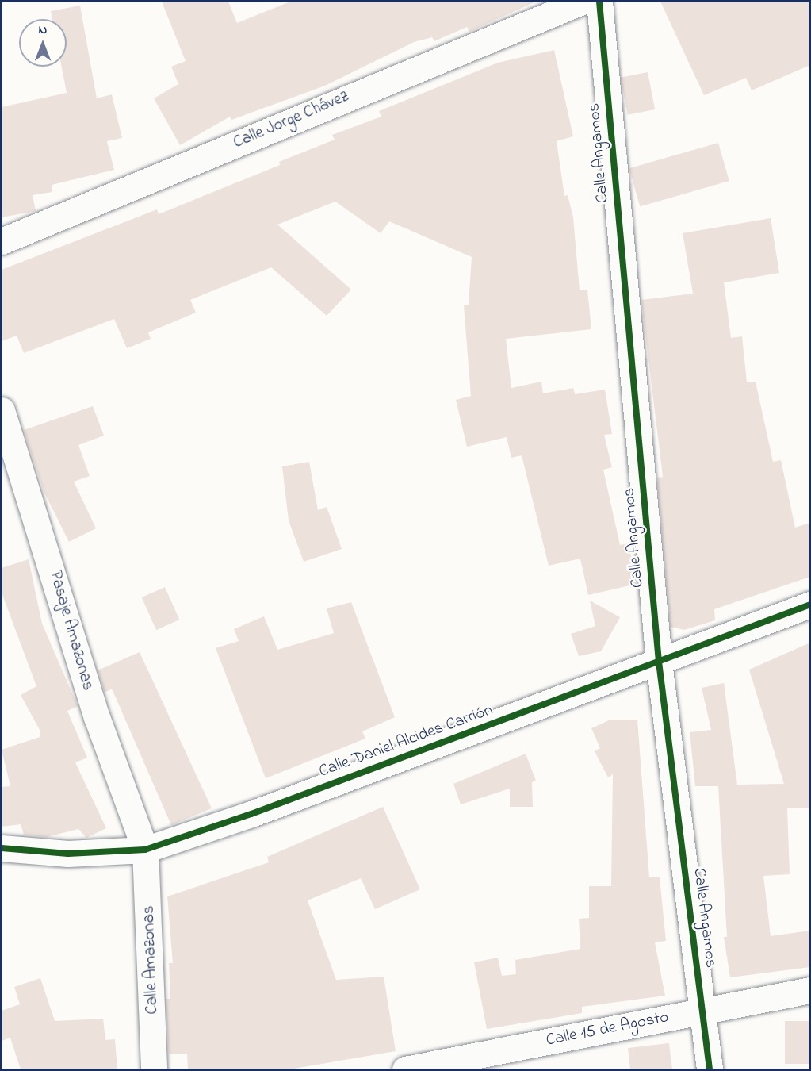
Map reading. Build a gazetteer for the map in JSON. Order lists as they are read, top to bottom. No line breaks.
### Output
{"streets":{"street":["Calle Jorge Chávez","Calle Angamos","Pasaje Amazonas","Calle Daniel Alcides Carrión","Calle Amazonas","Calle 15 de Agosto"]},"crossings":[["Calle Angamos","Calle Daniel Alcides Carrión"],["Calle Angamos","Calle 15 de Agosto"],["Pasaje Amazonas","Calle Daniel Alcides Carrión"],["Pasaje Amazonas","Calle Amazonas"],["Calle Daniel Alcides Carrión","Calle Amazonas"]],"north":"top"}
